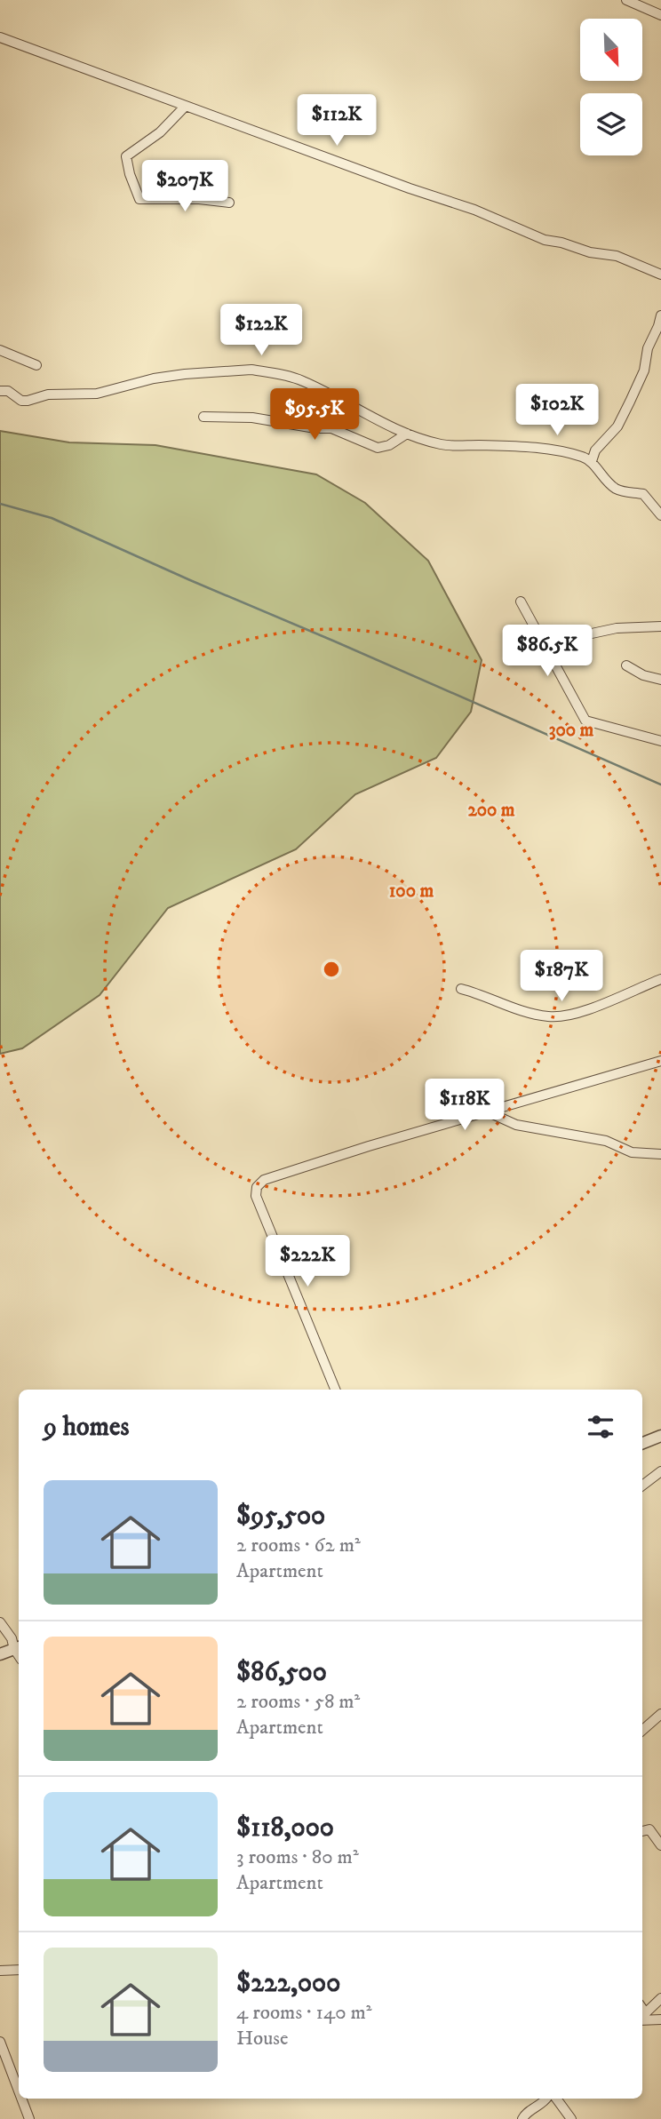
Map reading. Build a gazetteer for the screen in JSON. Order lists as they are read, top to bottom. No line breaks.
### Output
{"north":"bottom right","page":{"price":["$112K","$207K","$122K","$102K","$95.5K","$86.5K","$187K","$118K","$222K"],"heading":"9 homes","list":[{"name":"$95,500","note":"2 rooms · 62 m² · Apartment"},{"name":"$86,500","note":"2 rooms · 58 m² · Apartment"},{"name":"$118,000","note":"3 rooms · 80 m² · Apartment"},{"name":"$222,000","note":"4 rooms · 140 m² · House"}]},"rings":["300 m","200 m","100 m"]}
